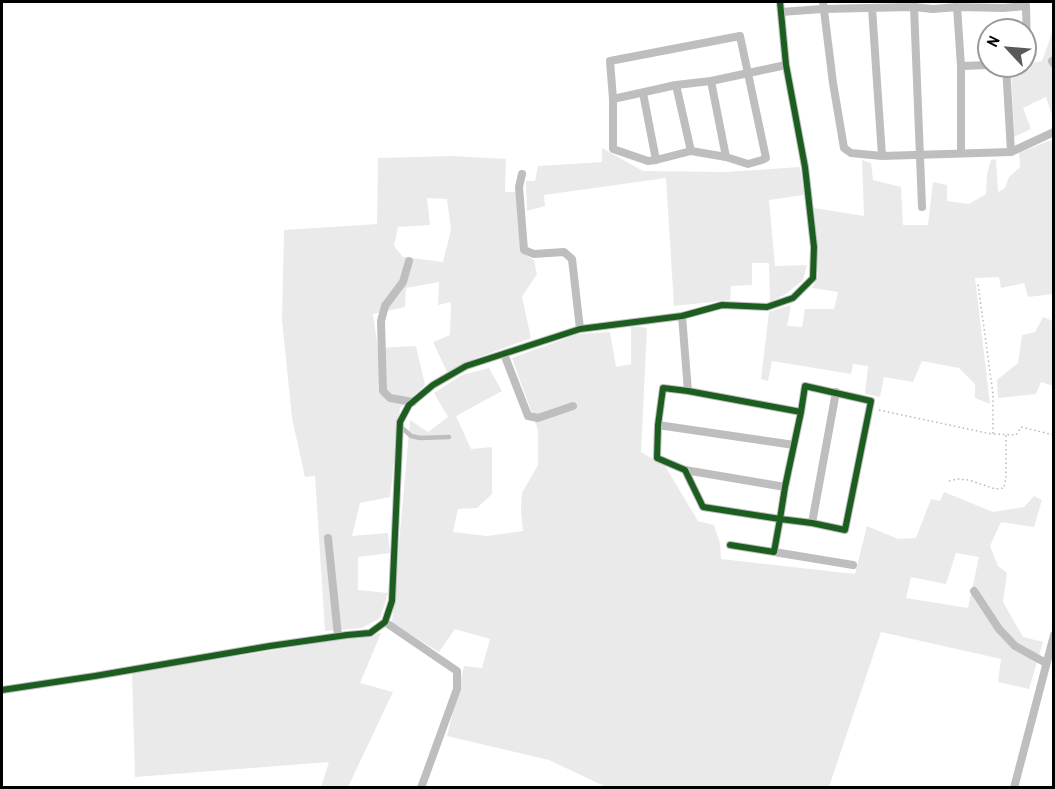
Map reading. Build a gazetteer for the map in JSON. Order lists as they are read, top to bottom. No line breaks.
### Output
{"north":"top left"}
